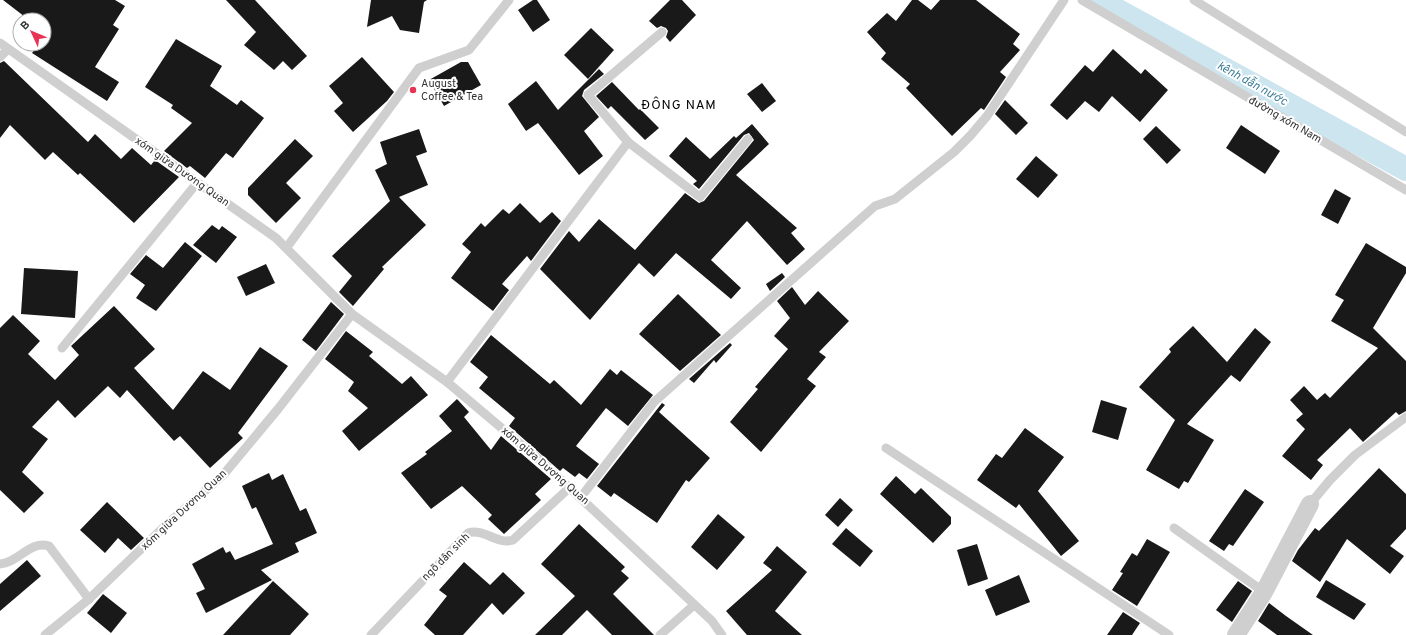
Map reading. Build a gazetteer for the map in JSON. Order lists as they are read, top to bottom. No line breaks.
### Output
{"streets":{"lane":["đường xóm Nam","xóm giữa Dương Quan","ngõ dân sinh"]},"crossings":[["xóm giữa Dương Quan","ngõ dân sinh"]],"districts":["ĐÔNG NAM"],"water":["kênh dẫn nước"],"places":["August Coffee & Tea"],"north":"top left"}
